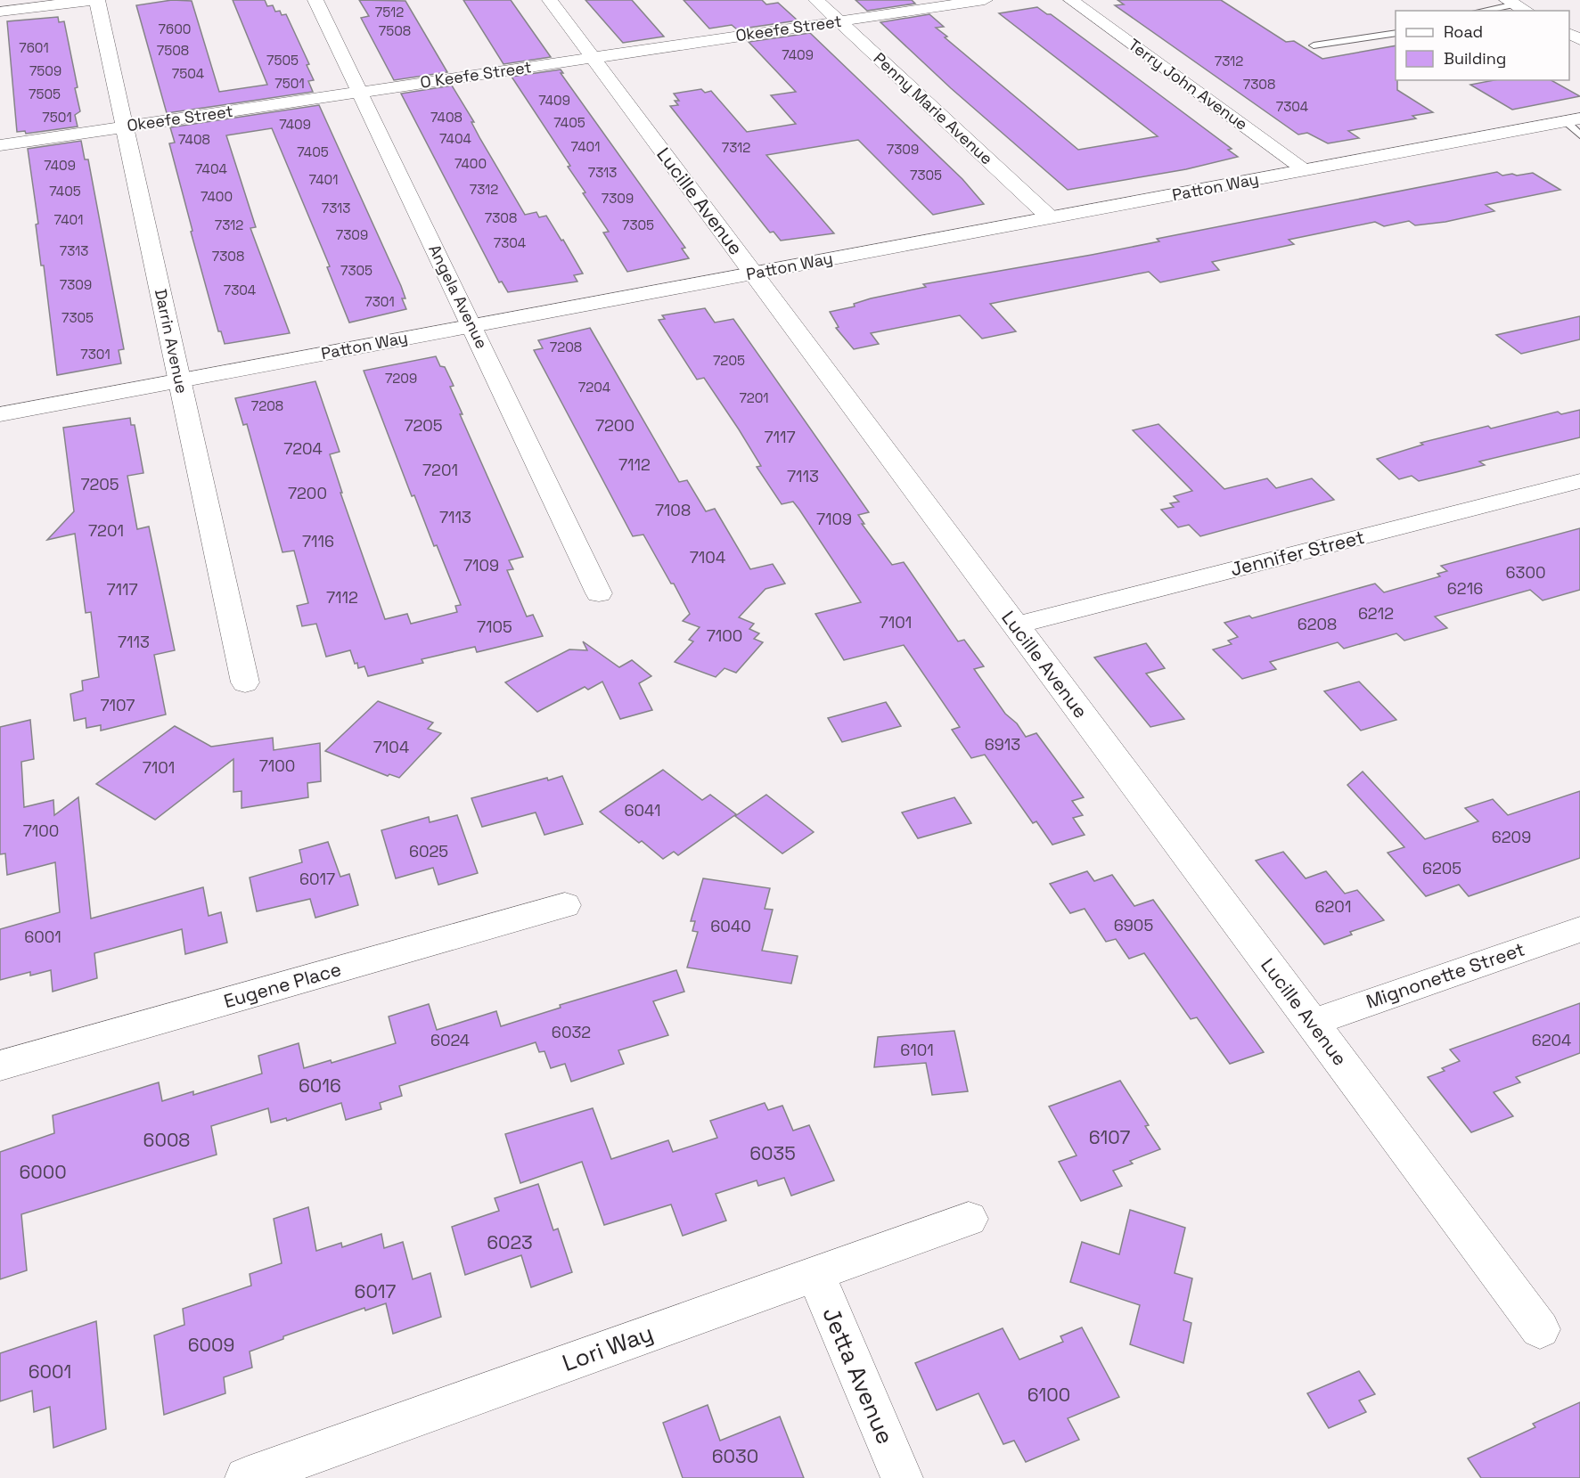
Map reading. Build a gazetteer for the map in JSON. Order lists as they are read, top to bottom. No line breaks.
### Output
{"streets":{"street":["Okeefe Street","O Keefe Street","Terry John Avenue","Penny Marie Avenue","Patton Way","Lucille Avenue","Angela Avenue","Darrin Avenue","Jennifer Street","Mignonette Street","Eugene Place","Lori Way","Jetta Avenue"]},"crossings":[["Okeefe Street","O Keefe Street"],["Okeefe Street","Penny Marie Avenue"],["Okeefe Street","Lucille Avenue"],["Okeefe Street","Angela Avenue"],["Okeefe Street","Darrin Avenue"],["O Keefe Street","Lucille Avenue"],["O Keefe Street","Angela Avenue"],["Terry John Avenue","Patton Way"],["Penny Marie Avenue","Patton Way"],["Patton Way","Lucille Avenue"],["Patton Way","Angela Avenue"],["Patton Way","Darrin Avenue"],["Lucille Avenue","Jennifer Street"],["Lucille Avenue","Mignonette Street"],["Lori Way","Jetta Avenue"]],"house_numbers":["7512","7600","7508","7601","7508","7409","7505","7312","7509","7504","7501","7308","7505","7409","7304","7501","7408","7405","7409","7404","7408","7401","7312","7309","7405","7400","7409","7404","7313","7305","7401","7312","7405","7400","7309","7313","7308","7401","7312","7305","7309","7304","7313","7308","7305","7309","7304","7301","7305","7208","7301","7205","7209","7204","7201","7208","7205","7200","7117","7204","7112","7201","7113","7205","7200","7108","7113","7109","7201","7116","7104","7109","6300","6216","7117","7112","6212","7101","6208","7105","7100","7113","7107","6913","7104","7100","7101","6041","7100","6209","6025","6205","6017","6201","6905","6040","6001","6032","6024","6204","6101","6016","6107","6008","6035","6000","6023","6017","6009","6001","6100","6030"],"legend":["Road","Building"]}
